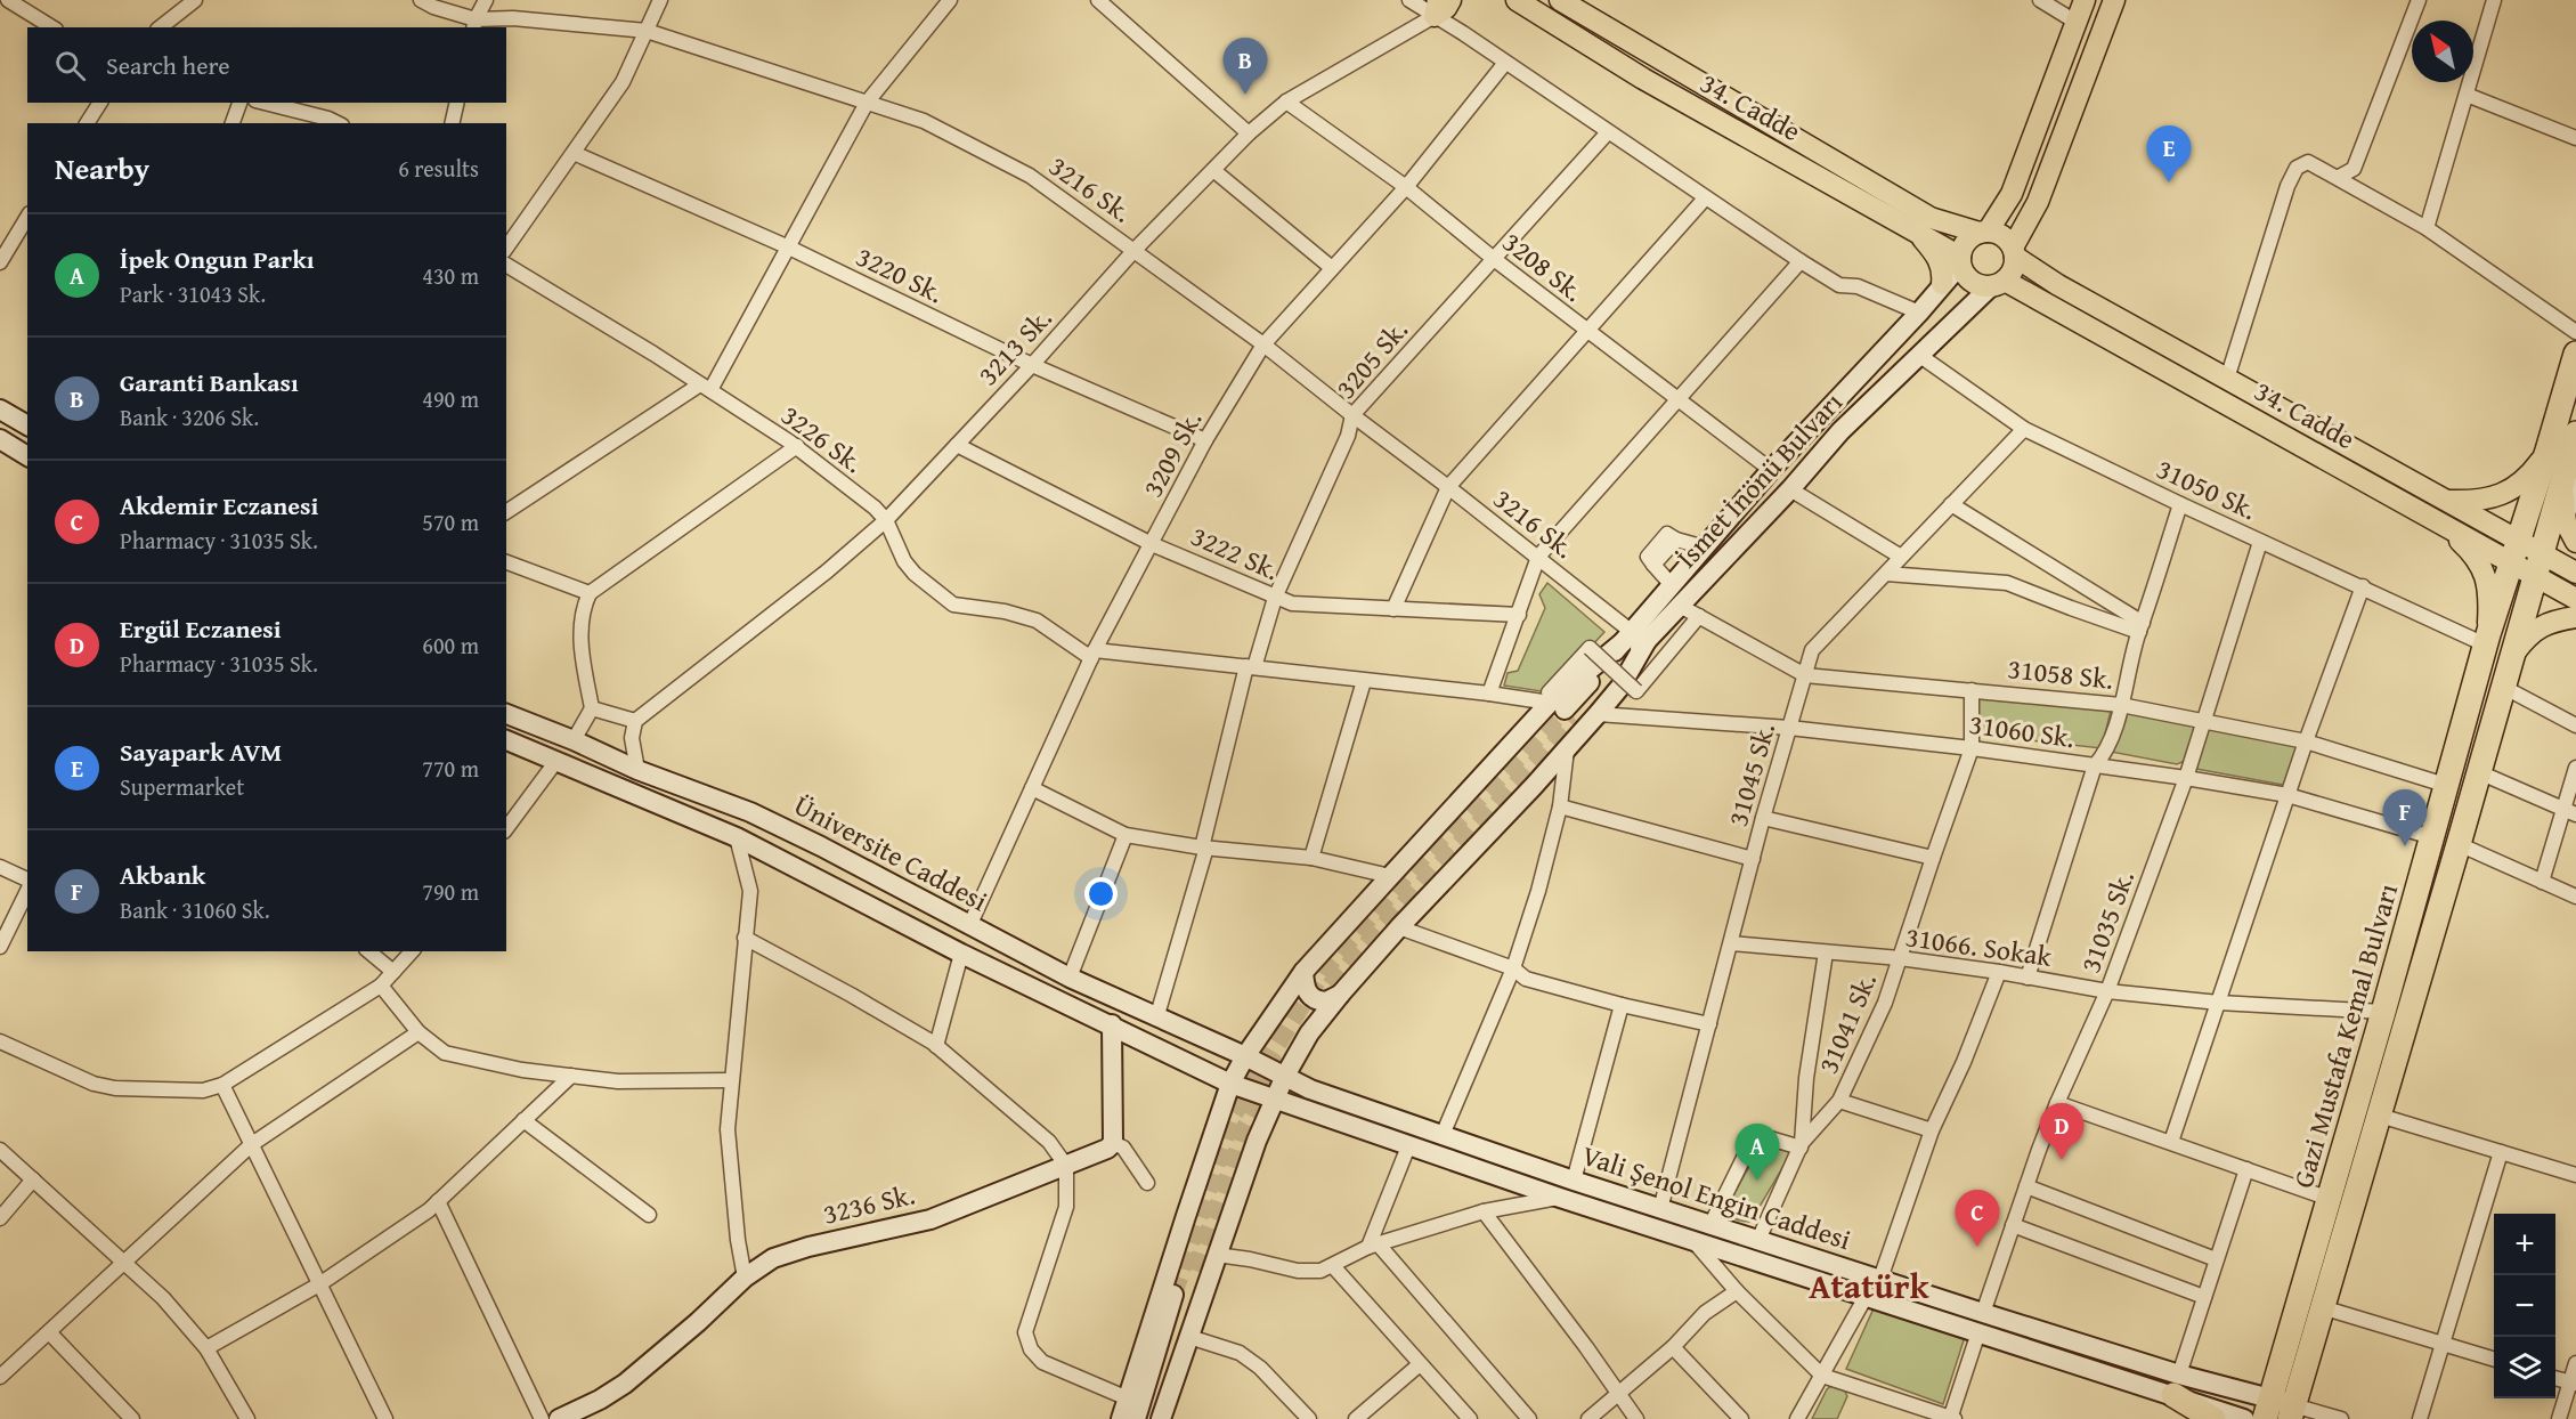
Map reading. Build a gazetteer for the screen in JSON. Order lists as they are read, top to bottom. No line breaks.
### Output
{"streets":{"highway":["Gazi Mustafa Kemal Bulvarı"],"main road":["34. Cadde","İsmet İnönü Bulvarı","Üniversite Caddesi","Vali Şenol Engin Caddesi","3236 Sk."],"street":["3216 Sk.","3208 Sk.","3220 Sk.","3213 Sk.","3205 Sk.","3226 Sk.","3209 Sk.","31050 Sk.","3222 Sk.","31058 Sk.","31060 Sk.","31045 Sk.","31035 Sk.","31066. Sokak","31041 Sk."]},"crossings":[["34. Cadde","İsmet İnönü Bulvarı"],["34. Cadde","Gazi Mustafa Kemal Bulvarı"],["3216 Sk.","3213 Sk."],["3216 Sk.","3205 Sk."],["3216 Sk.","3209 Sk."],["3216 Sk.","İsmet İnönü Bulvarı"],["3208 Sk.","3213 Sk."],["3208 Sk.","3205 Sk."],["3208 Sk.","3209 Sk."],["3208 Sk.","İsmet İnönü Bulvarı"],["3220 Sk.","3213 Sk."],["3220 Sk.","3209 Sk."],["3213 Sk.","3226 Sk."],["3213 Sk.","3222 Sk."],["3205 Sk.","3226 Sk."],["3205 Sk.","3222 Sk."],["3205 Sk.","Üniversite Caddesi"],["3226 Sk.","3209 Sk."],["3226 Sk.","İsmet İnönü Bulvarı"],["3209 Sk.","3222 Sk."],["3209 Sk.","Üniversite Caddesi"],["İsmet İnönü Bulvarı","31050 Sk."],["İsmet İnönü Bulvarı","31058 Sk."],["İsmet İnönü Bulvarı","Üniversite Caddesi"],["31050 Sk.","31045 Sk."],["31050 Sk.","31035 Sk."],["31050 Sk.","Gazi Mustafa Kemal Bulvarı"],["31058 Sk.","31045 Sk."],["31058 Sk.","31035 Sk."],["31058 Sk.","31041 Sk."],["31058 Sk.","Gazi Mustafa Kemal Bulvarı"],["31060 Sk.","31045 Sk."],["31060 Sk.","31035 Sk."],["31060 Sk.","31041 Sk."],["31060 Sk.","Gazi Mustafa Kemal Bulvarı"],["31045 Sk.","31066. Sokak"],["31045 Sk.","Vali Şenol Engin Caddesi"],["Üniversite Caddesi","Vali Şenol Engin Caddesi"],["31035 Sk.","31066. Sokak"],["31035 Sk.","Vali Şenol Engin Caddesi"],["31066. Sokak","31041 Sk."],["31066. Sokak","Gazi Mustafa Kemal Bulvarı"],["31041 Sk.","Vali Şenol Engin Caddesi"],["Gazi Mustafa Kemal Bulvarı","Vali Şenol Engin Caddesi"]],"districts":["Atatürk"],"north":"top left","page":{"search":"Search here","pins":["B","E","F","D","A","C"],"heading":["Nearby","6 results"],"list":[{"mark":"A","name":"İpek Ongun Parkı","note":"Park · 31043 Sk.","value":"430 m"},{"mark":"B","name":"Garanti Bankası","note":"Bank · 3206 Sk.","value":"490 m"},{"mark":"C","name":"Akdemir Eczanesi","note":"Pharmacy · 31035 Sk.","value":"570 m"},{"mark":"D","name":"Ergül Eczanesi","note":"Pharmacy · 31035 Sk.","value":"600 m"},{"mark":"E","name":"Sayapark AVM","note":"Supermarket","value":"770 m"},{"mark":"F","name":"Akbank","note":"Bank · 31060 Sk.","value":"790 m"}],"map_buttons":["+","−"]}}
